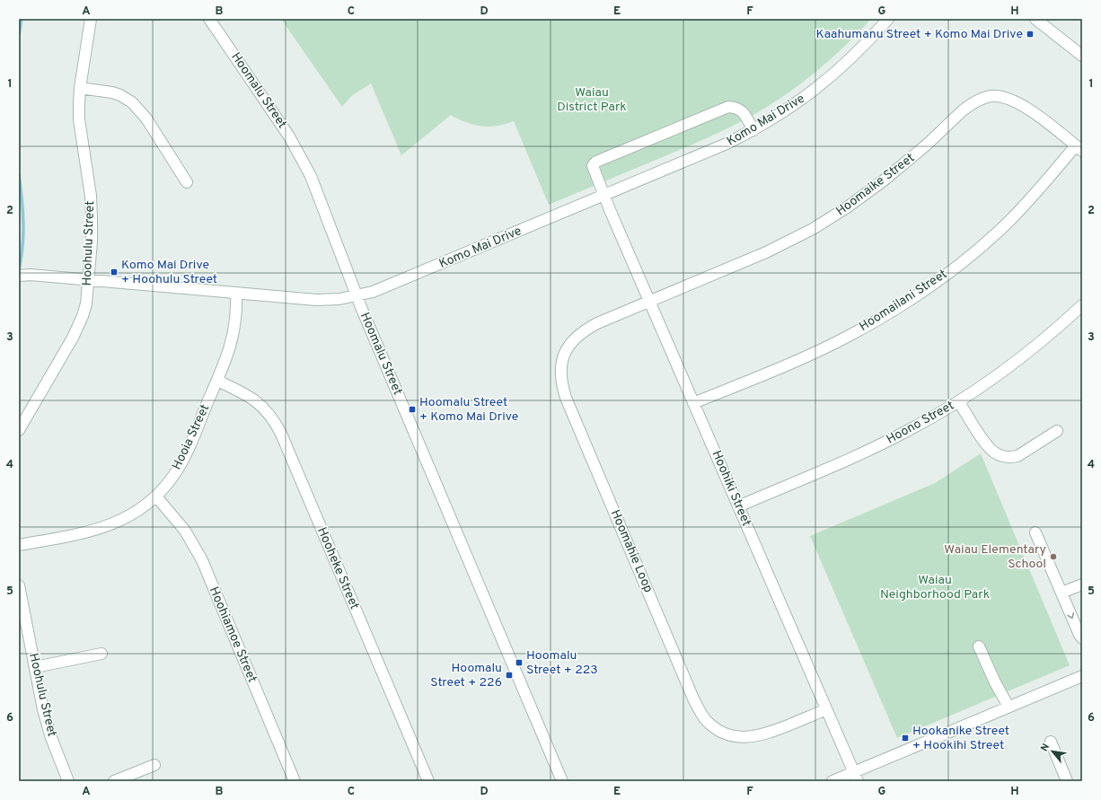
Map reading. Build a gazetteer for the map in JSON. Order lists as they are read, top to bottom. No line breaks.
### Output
{"streets":{"street":["Hoomalu Street","Komo Mai Drive","Hoomaike Street","Hoohulu Street","Hoomailani Street","Hoono Street","Hooia Street","Hoohiki Street","Hoomahie Loop","Hooheke Street","Hoohiamoe Street"]},"crossings":[["Hoomalu Street","Komo Mai Drive"],["Komo Mai Drive","Hoohulu Street"],["Komo Mai Drive","Hooia Street"],["Komo Mai Drive","Hoohiki Street"],["Hoomaike Street","Hoomailani Street"],["Hoomaike Street","Hoohiki Street"],["Hoomaike Street","Hoomahie Loop"],["Hoomailani Street","Hoohiki Street"],["Hoono Street","Hoohiki Street"],["Hooia Street","Hooheke Street"],["Hooia Street","Hoohiamoe Street"],["Hoohiki Street","Hoomahie Loop"]],"parks":["Waiau District Park","Waiau Neighborhood Park"],"places":{"transit":["Kaahumanu Street + Komo Mai Drive","Komo Mai Drive + Hoohulu Street","Hoomalu Street + Komo Mai Drive","Hoomalu Street + 223","Hoomalu Street + 226","Hookanike Street + Hookihi Street"],"other":["Waiau Elementary School"]},"north":"top left","grid":{"columns":["A","B","C","D","E","F","G","H"],"rows":["1","2","3","4","5","6"]}}
